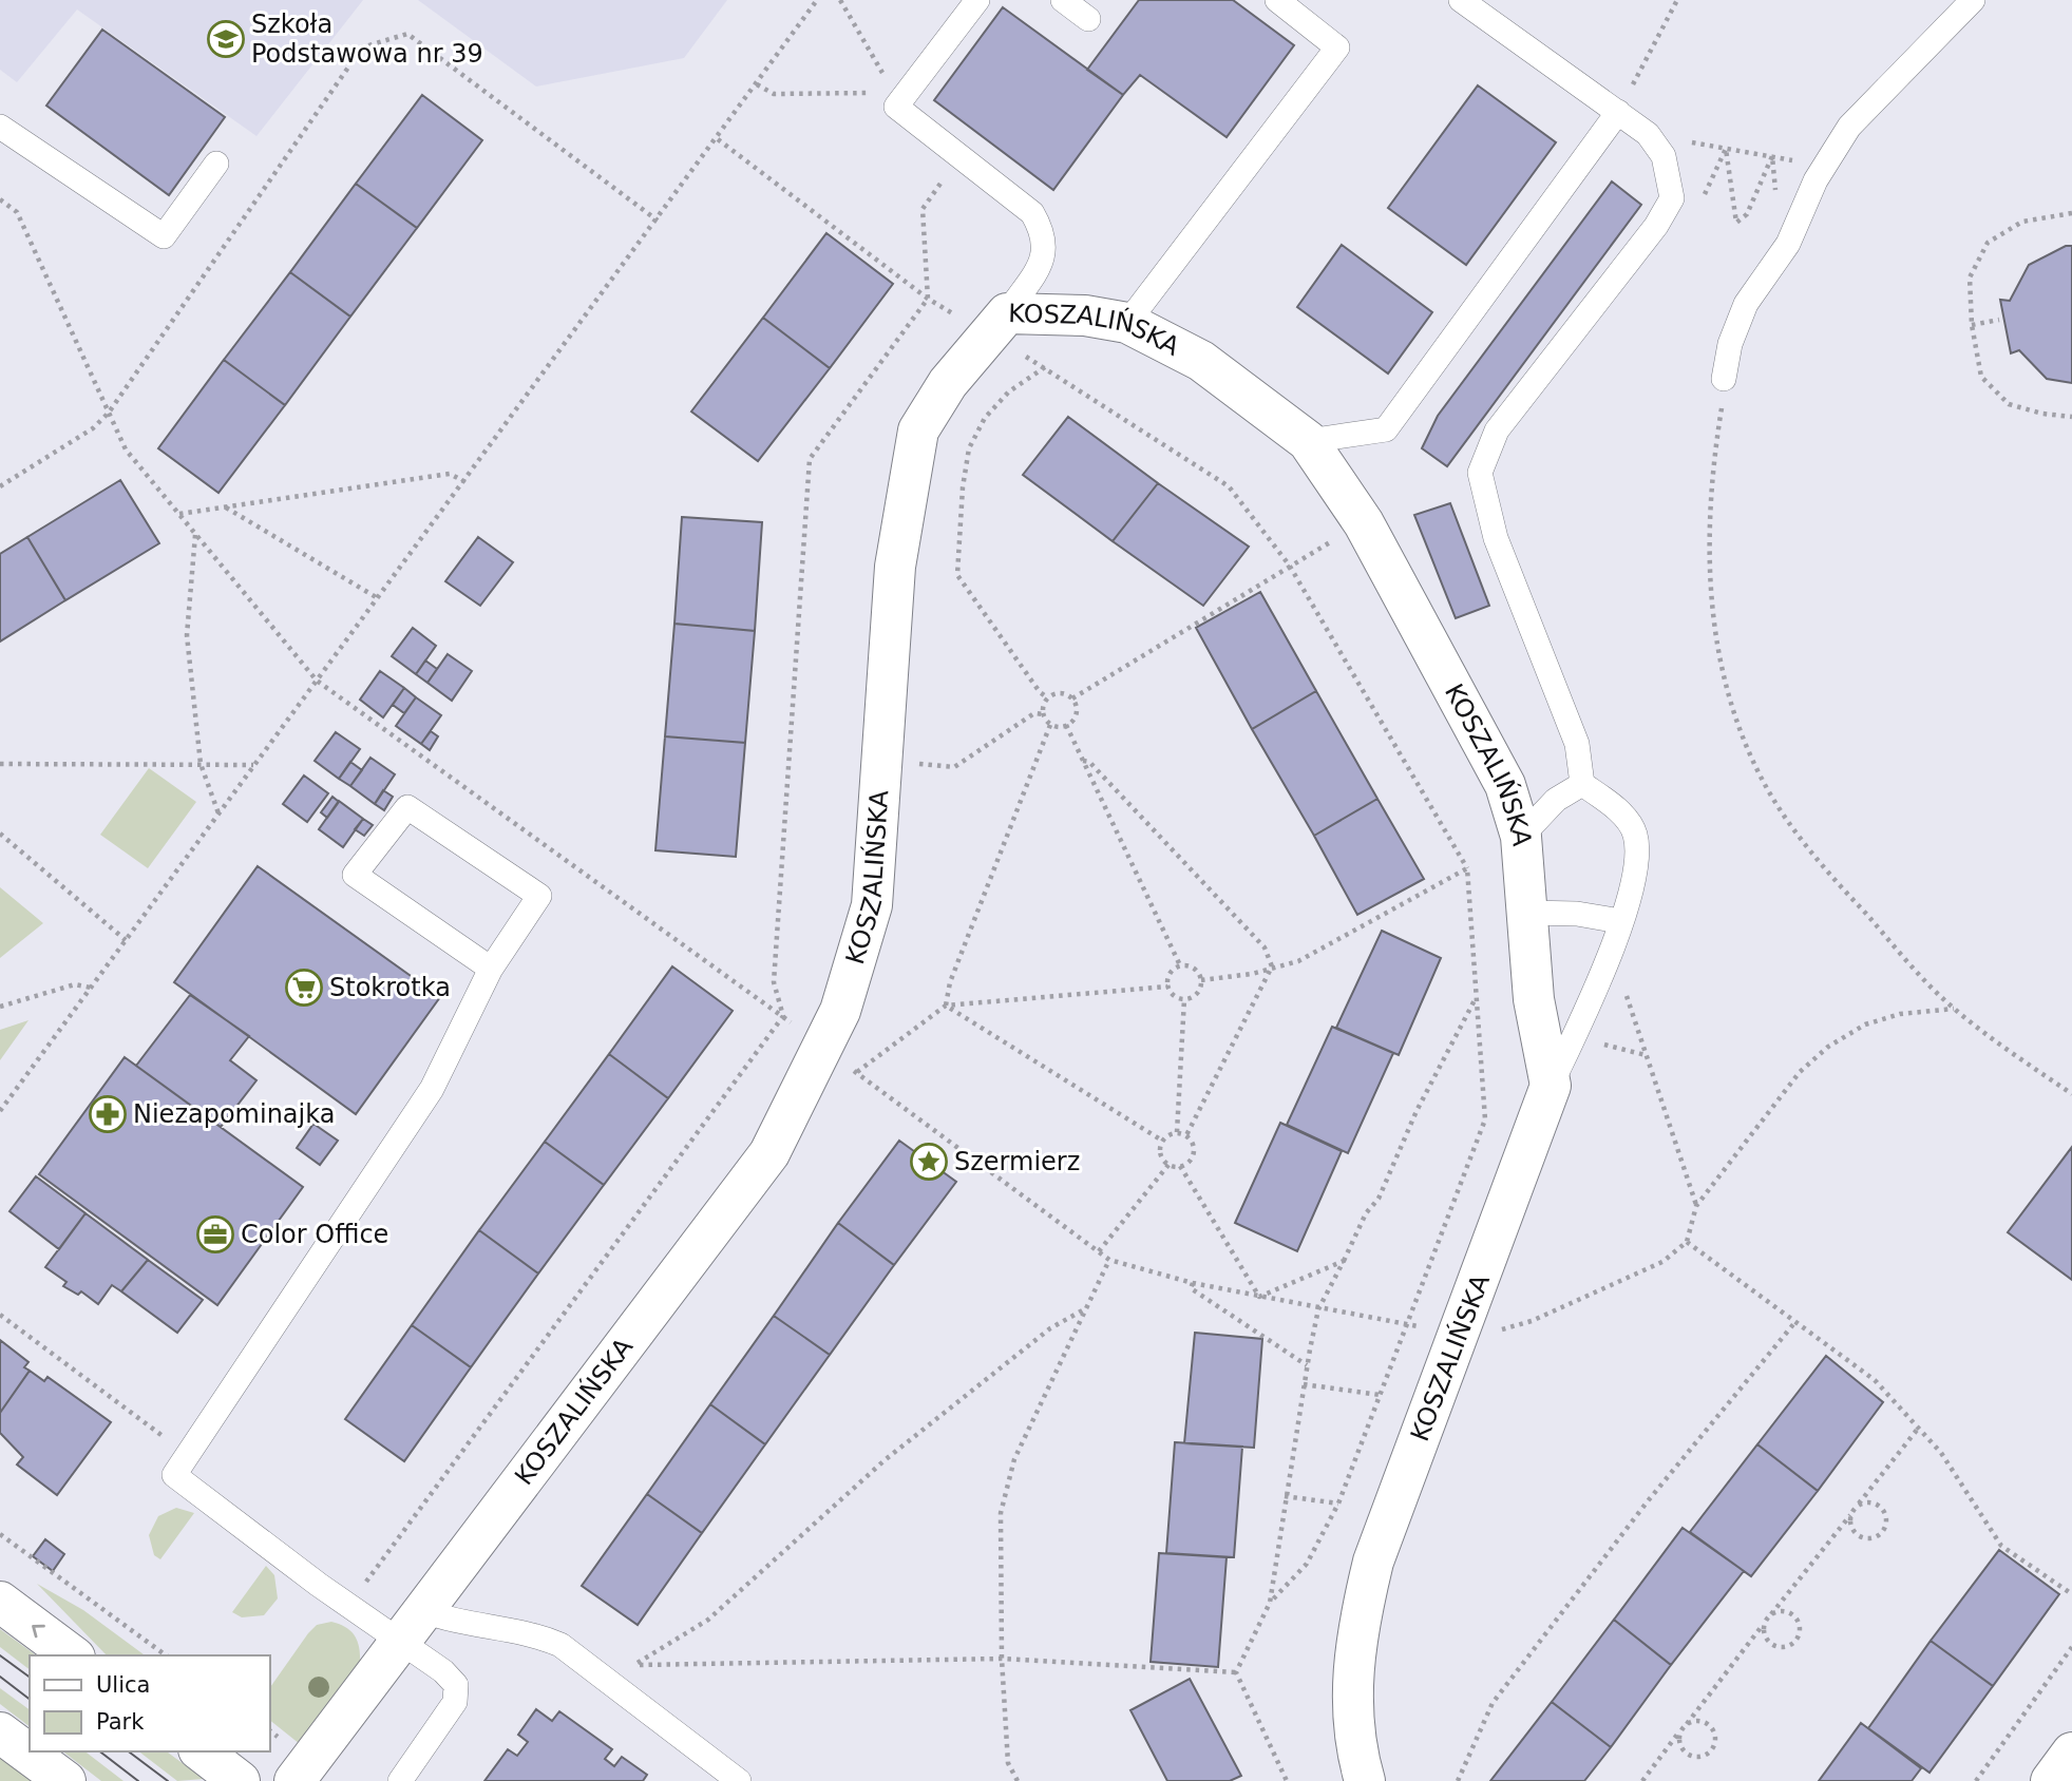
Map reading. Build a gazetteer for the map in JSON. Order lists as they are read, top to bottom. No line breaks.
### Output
{"streets":{"street":["KOSZALIŃSKA"]},"places":{"school or university":["Szkoła Podstawowa nr 39"],"supermarket":["Stokrotka"],"pharmacy":["Niezapominajka"],"place":["Szermierz"],"office":["Color Office"]},"legend":["Ulica","Park"]}
